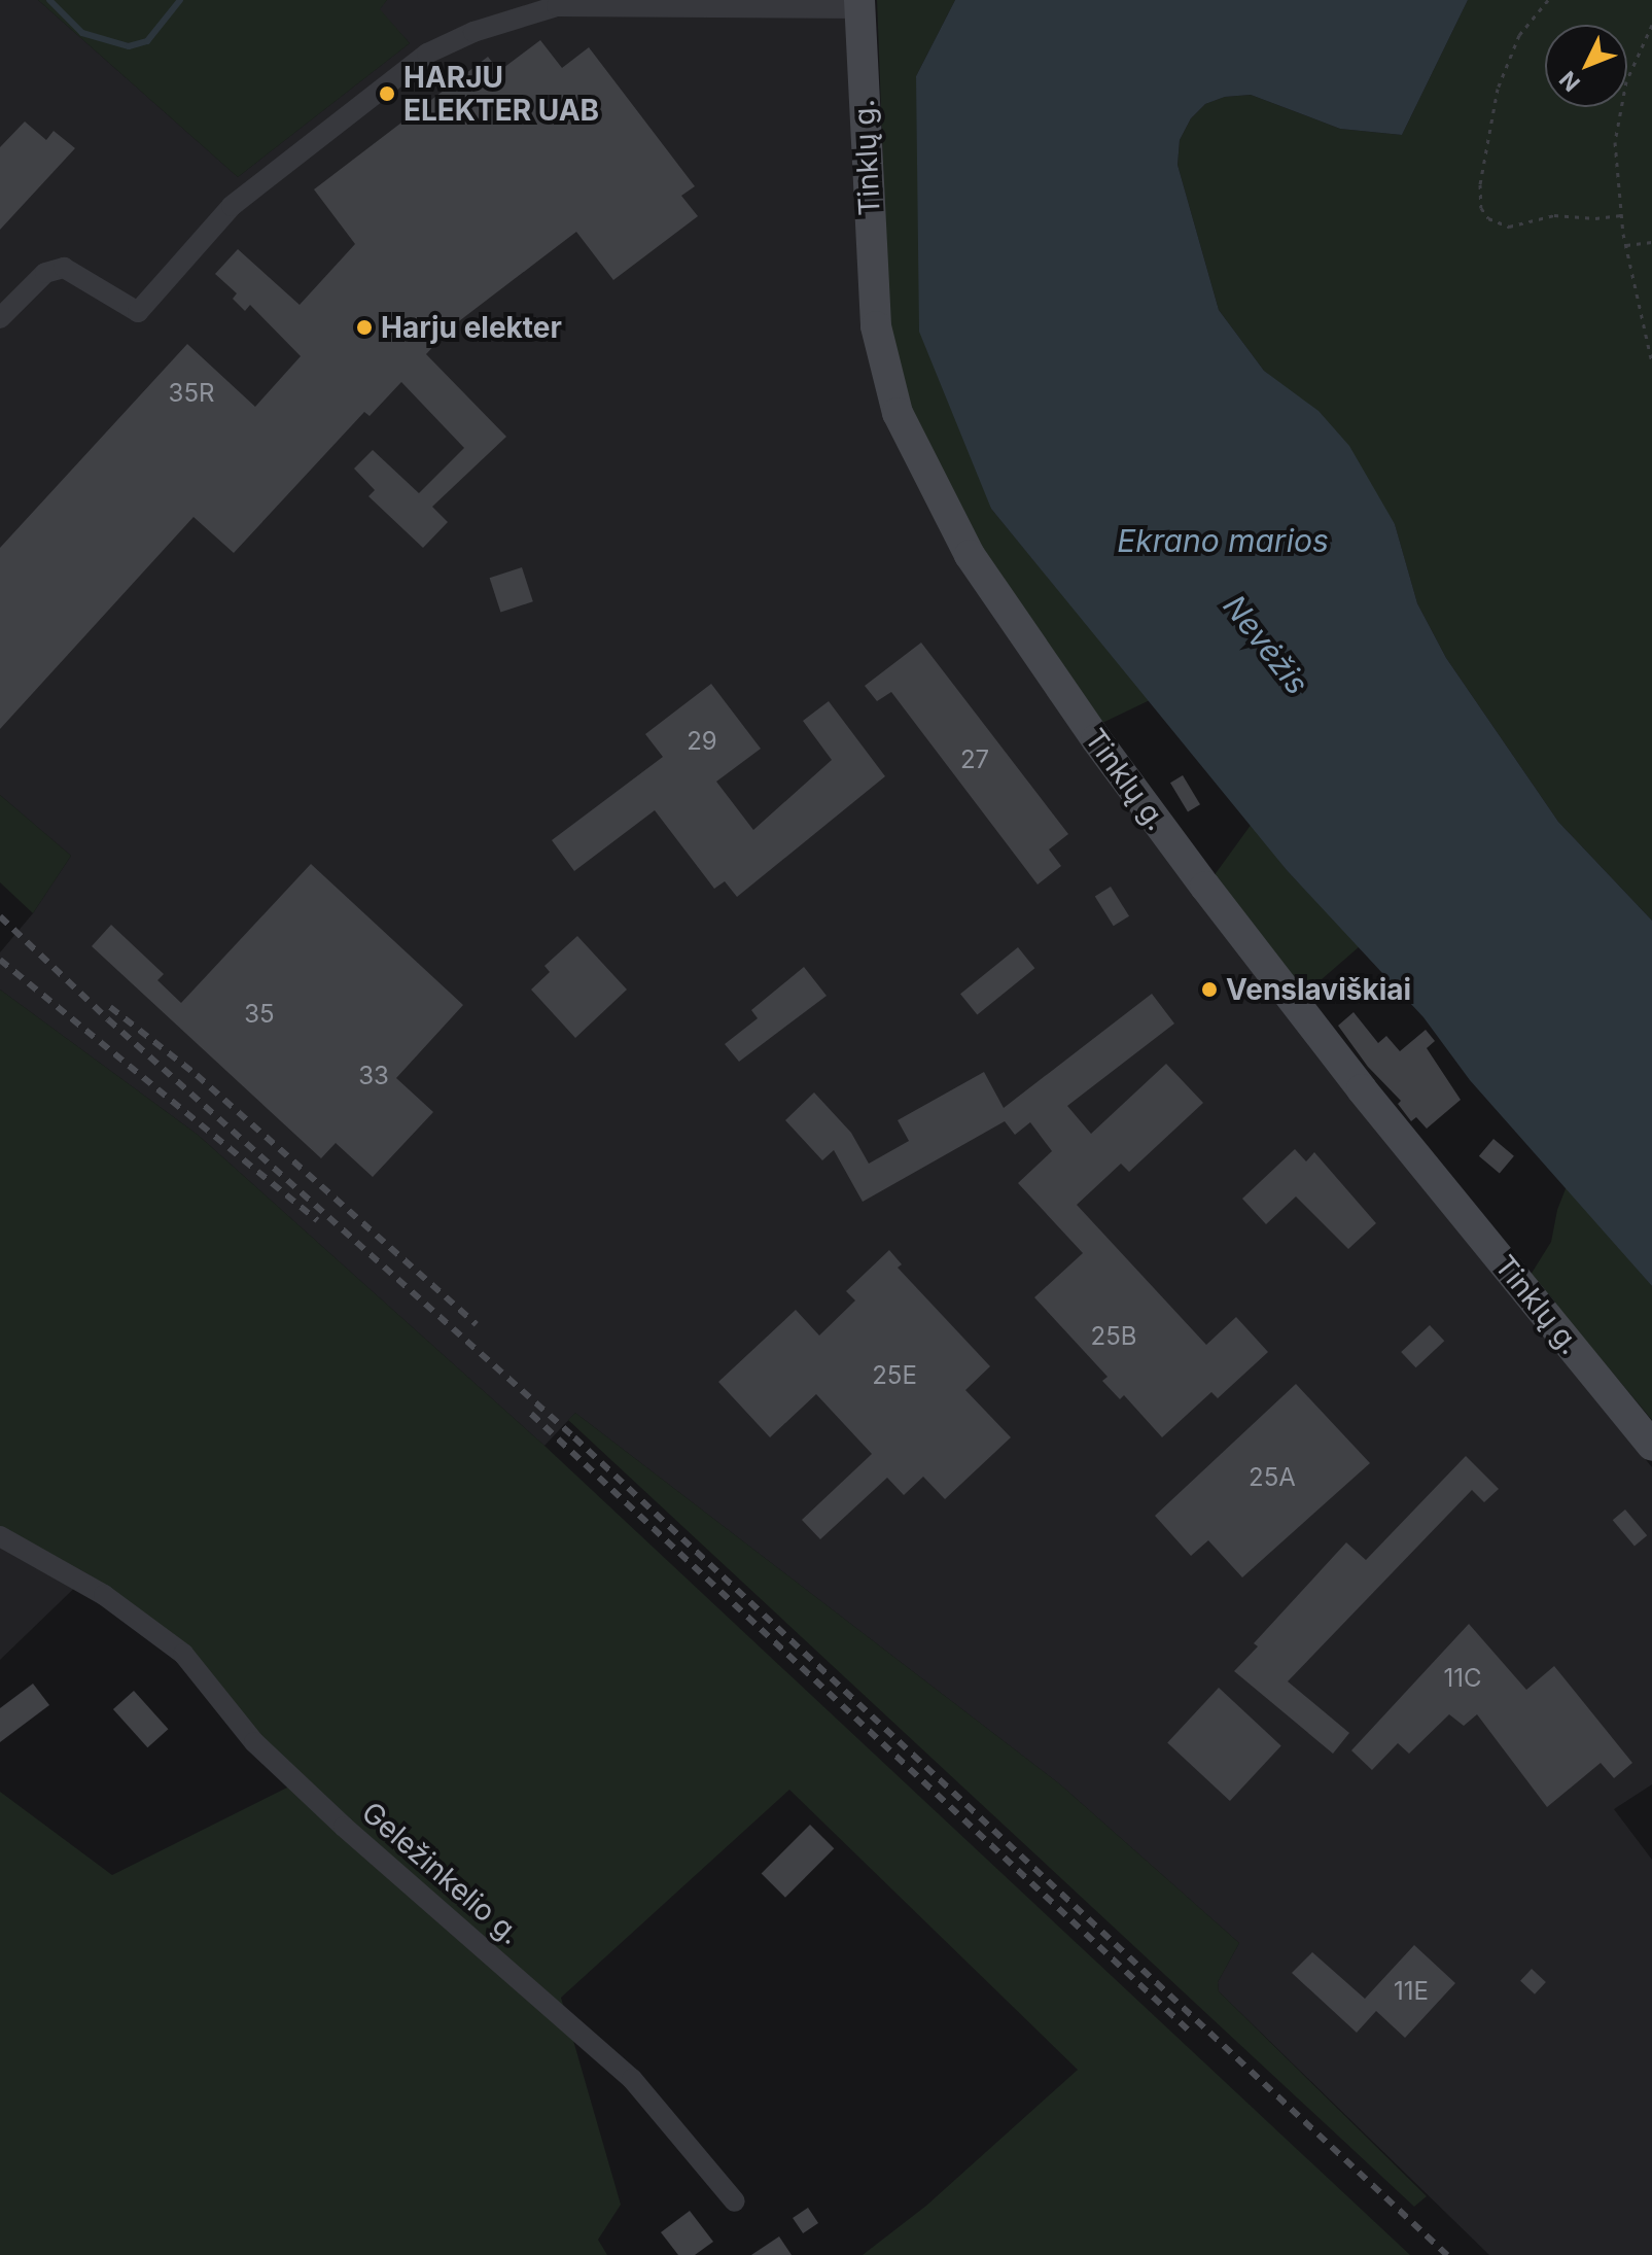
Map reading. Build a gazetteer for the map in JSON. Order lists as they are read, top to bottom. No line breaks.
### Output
{"streets":{"main road":["Tinklų g."],"street":["Geležinkelio g."]},"water":["Ekrano marios","Nevėžis"],"places":["HARJU ELEKTER UAB","Harju elekter","Venslaviškiai"],"house_numbers":["35R","29","27","35","33","25B","25E","25A","11C","11E"],"north":"bottom left"}
